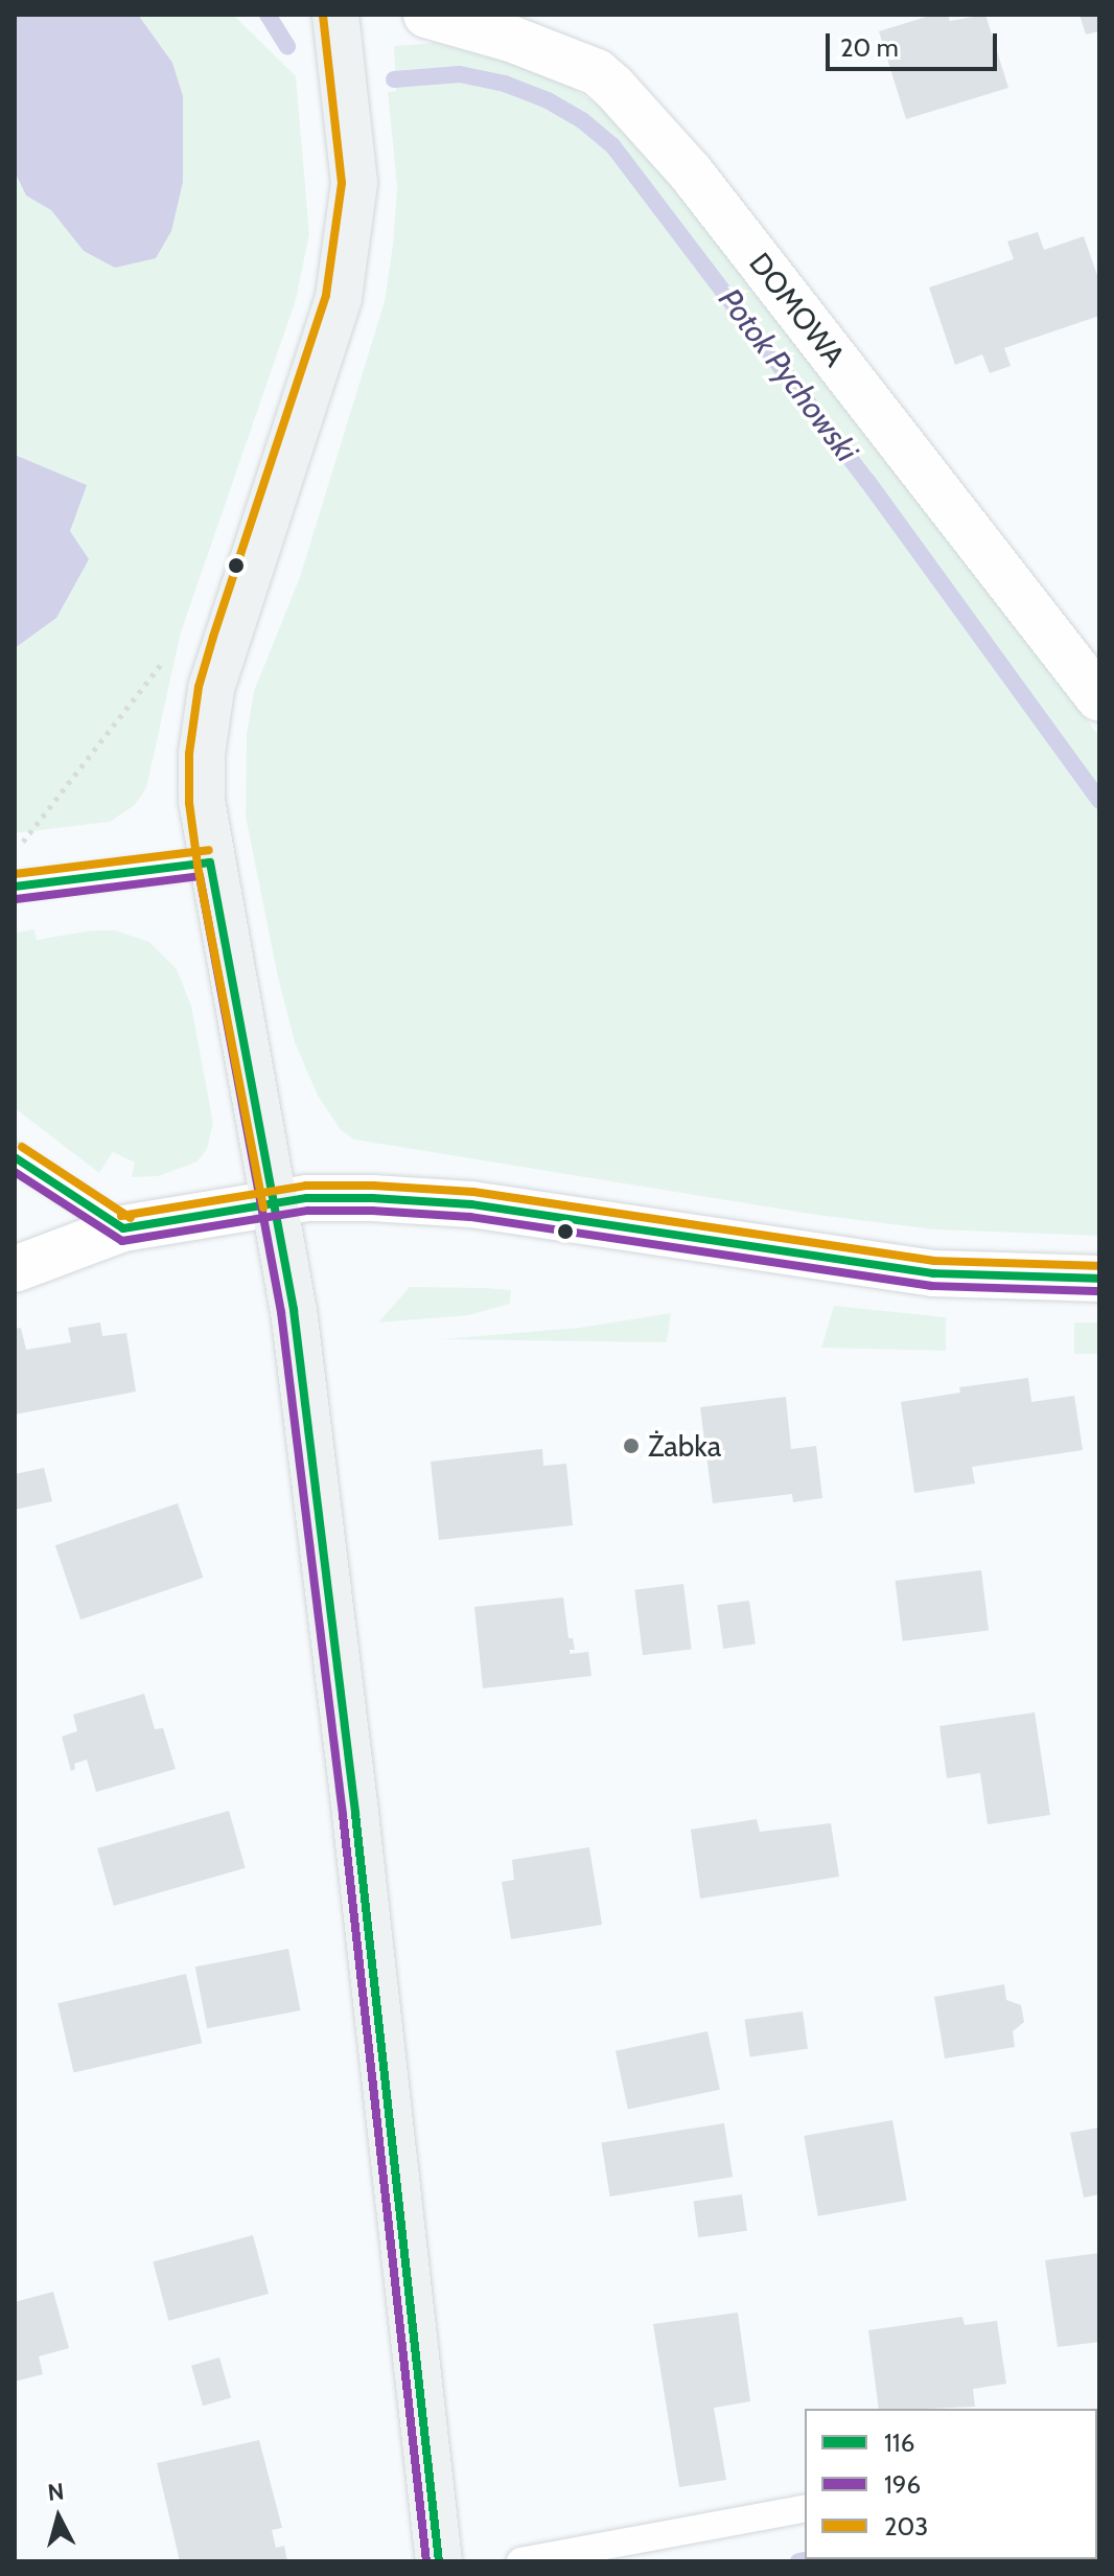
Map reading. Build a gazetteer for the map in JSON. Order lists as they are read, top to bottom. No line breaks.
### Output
{"streets":{"street":["DOMOWA"]},"water":["Potok Pychowski"],"places":["Żabka"],"lines":["transit line 203","transit line 116","transit line 196"],"legend":["116","196","203"],"scale_bar":"20 m","north":"top"}
